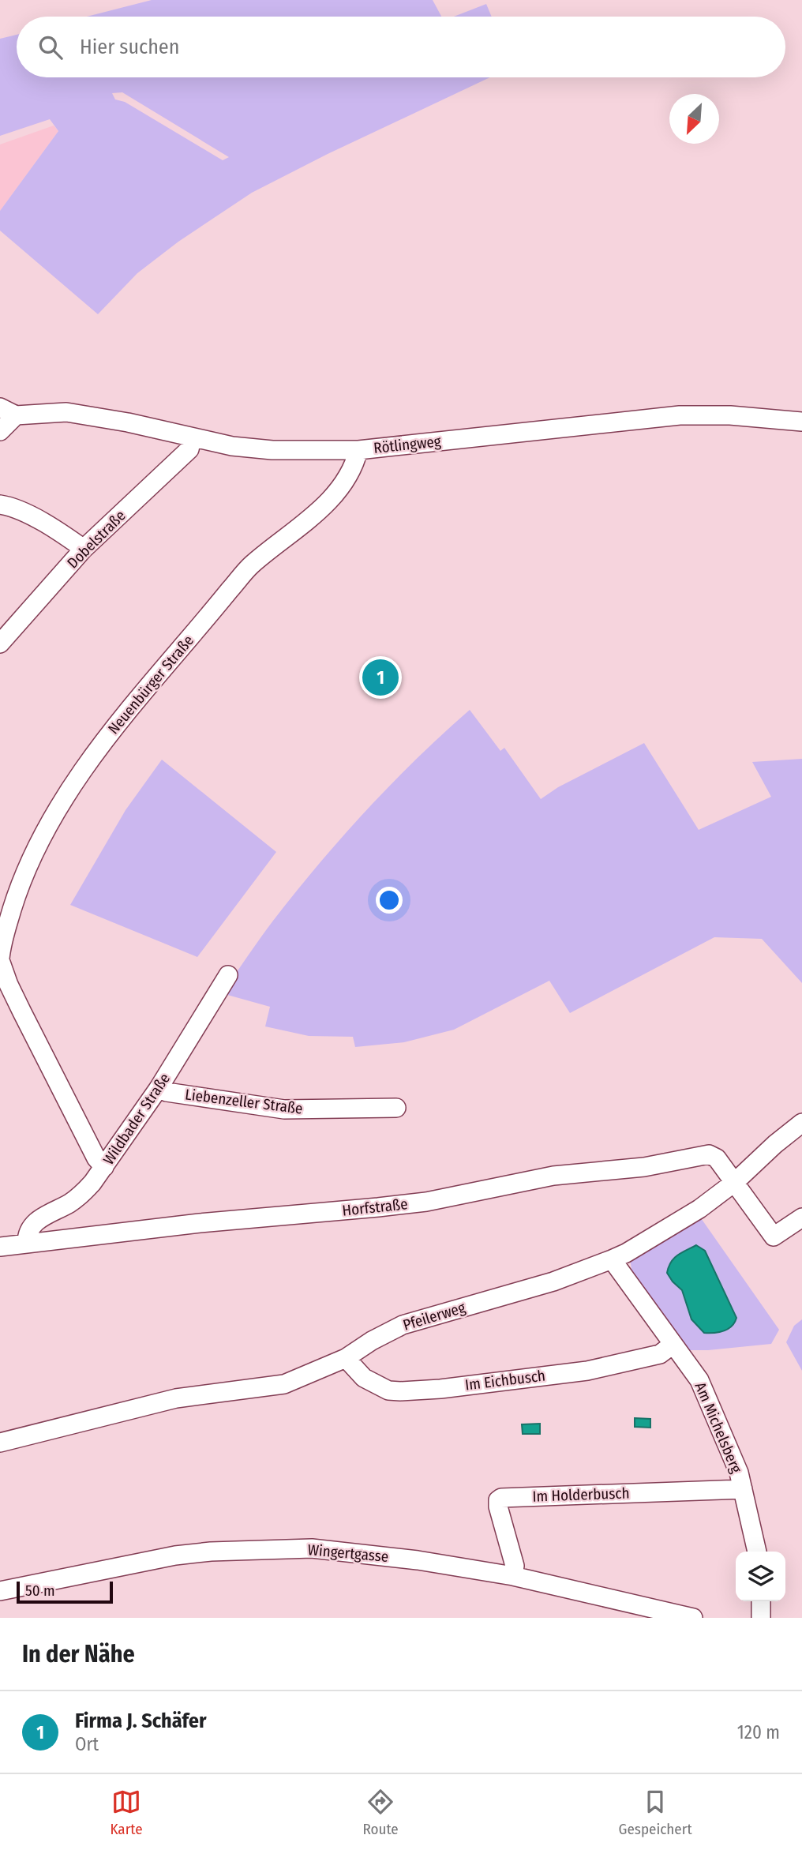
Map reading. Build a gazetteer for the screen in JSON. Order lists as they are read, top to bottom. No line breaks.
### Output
{"streets":{"street":["Rötlingweg","Dobelstraße","Neuenbürger Straße","Liebenzeller Straße","Wildbader Straße","Horfstraße","Pfeilerweg","Im Eichbusch","Am Michelsberg","Im Holderbusch","Wingertgasse"]},"crossings":[["Rötlingweg","Dobelstraße"],["Rötlingweg","Neuenbürger Straße"],["Neuenbürger Straße","Wildbader Straße"],["Liebenzeller Straße","Wildbader Straße"],["Wildbader Straße","Horfstraße"],["Horfstraße","Pfeilerweg"],["Pfeilerweg","Im Eichbusch"],["Pfeilerweg","Am Michelsberg"],["Im Eichbusch","Am Michelsberg"],["Am Michelsberg","Im Holderbusch"],["Im Holderbusch","Wingertgasse"]],"scale_bar":"50 m","north":"bottom left","page":{"search":"Hier suchen","pins":"1","scale":"50 m","heading":"In der Nähe","list":[{"mark":"1","name":"Firma J. Schäfer","note":"Ort","value":"120 m"}],"nav":["Karte","Route","Gespeichert"]}}
